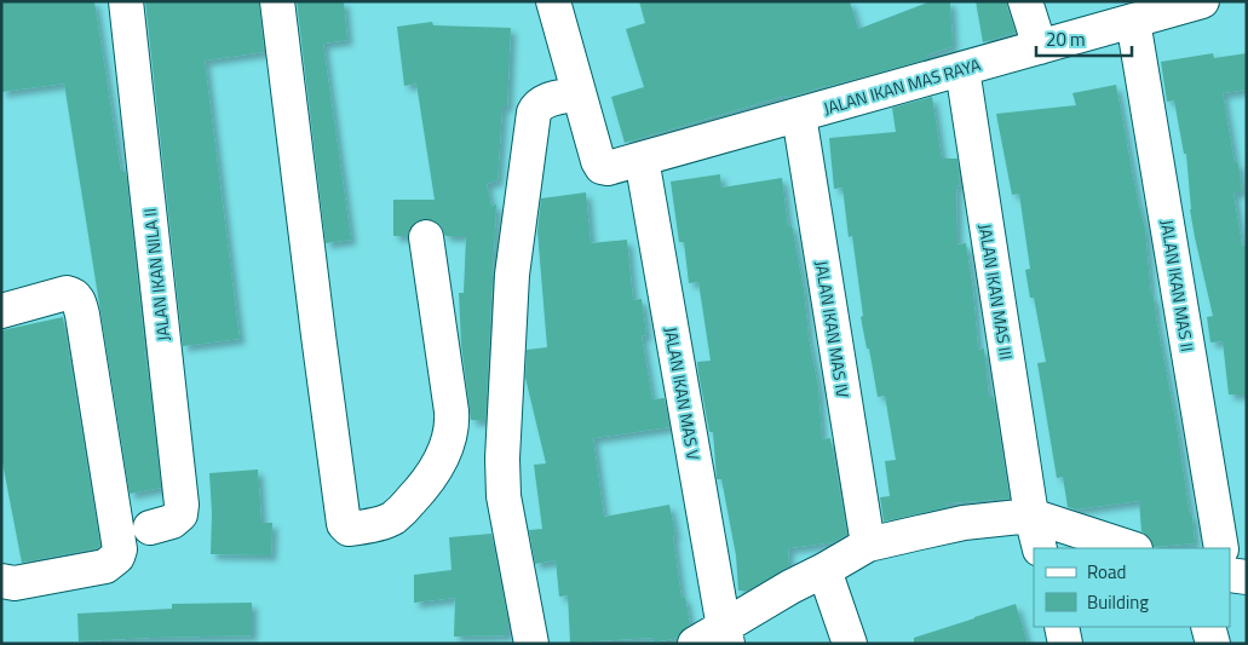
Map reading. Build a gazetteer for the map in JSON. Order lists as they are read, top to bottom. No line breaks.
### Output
{"streets":{"street":["JALAN IKAN MAS RAYA","JALAN IKAN NILA II","JALAN IKAN MAS II","JALAN IKAN MAS III","JALAN IKAN MAS IV","JALAN IKAN MAS V"]},"crossings":[["JALAN IKAN MAS RAYA","JALAN IKAN MAS II"],["JALAN IKAN MAS RAYA","JALAN IKAN MAS III"],["JALAN IKAN MAS RAYA","JALAN IKAN MAS IV"],["JALAN IKAN MAS RAYA","JALAN IKAN MAS V"]],"legend":["Road","Building"],"scale_bar":"20 m"}
